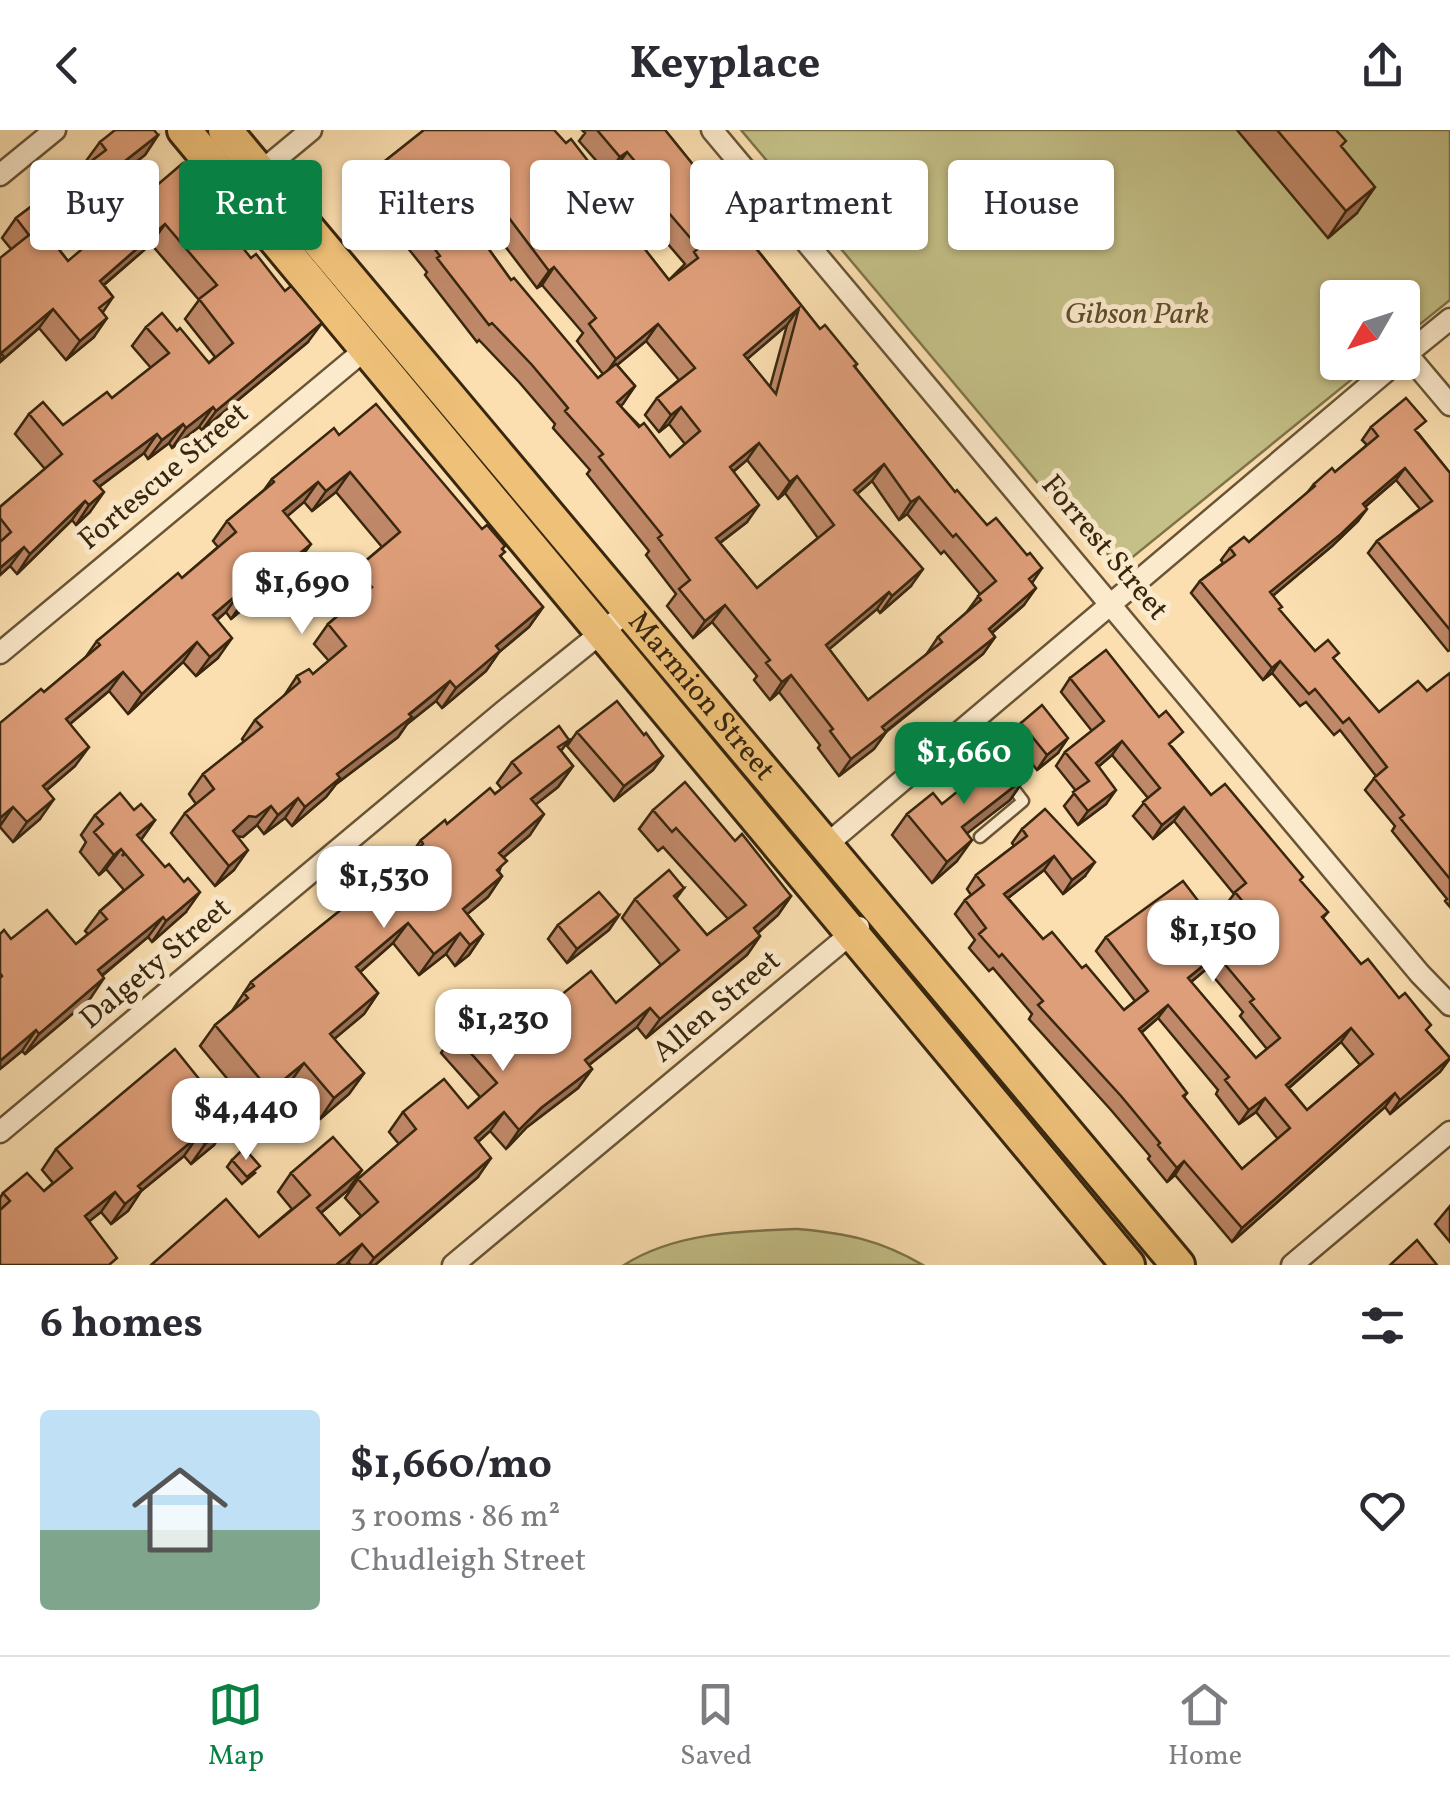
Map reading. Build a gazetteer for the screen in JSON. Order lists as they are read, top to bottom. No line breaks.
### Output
{"streets":{"main road":["Marmion Street"],"street":["Fortescue Street","Forrest Street","Dalgety Street","Allen Street"]},"crossings":[["Fortescue Street","Marmion Street"],["Marmion Street","Dalgety Street"],["Marmion Street","Allen Street"]],"parks":["Gibson Park"],"north":"bottom left","page":{"header":"Keyplace","chip":["Buy","Rent","Filters","New","Apartment","House"],"price":["$1,690","$1,660","$1,530","$1,150","$1,230","$4,440"],"heading":"6 homes","list":[{"name":"$1,660/mo","note":"3 rooms · 86 m² · Chudleigh Street"}],"tabs":["Map","Saved","Home"]}}
